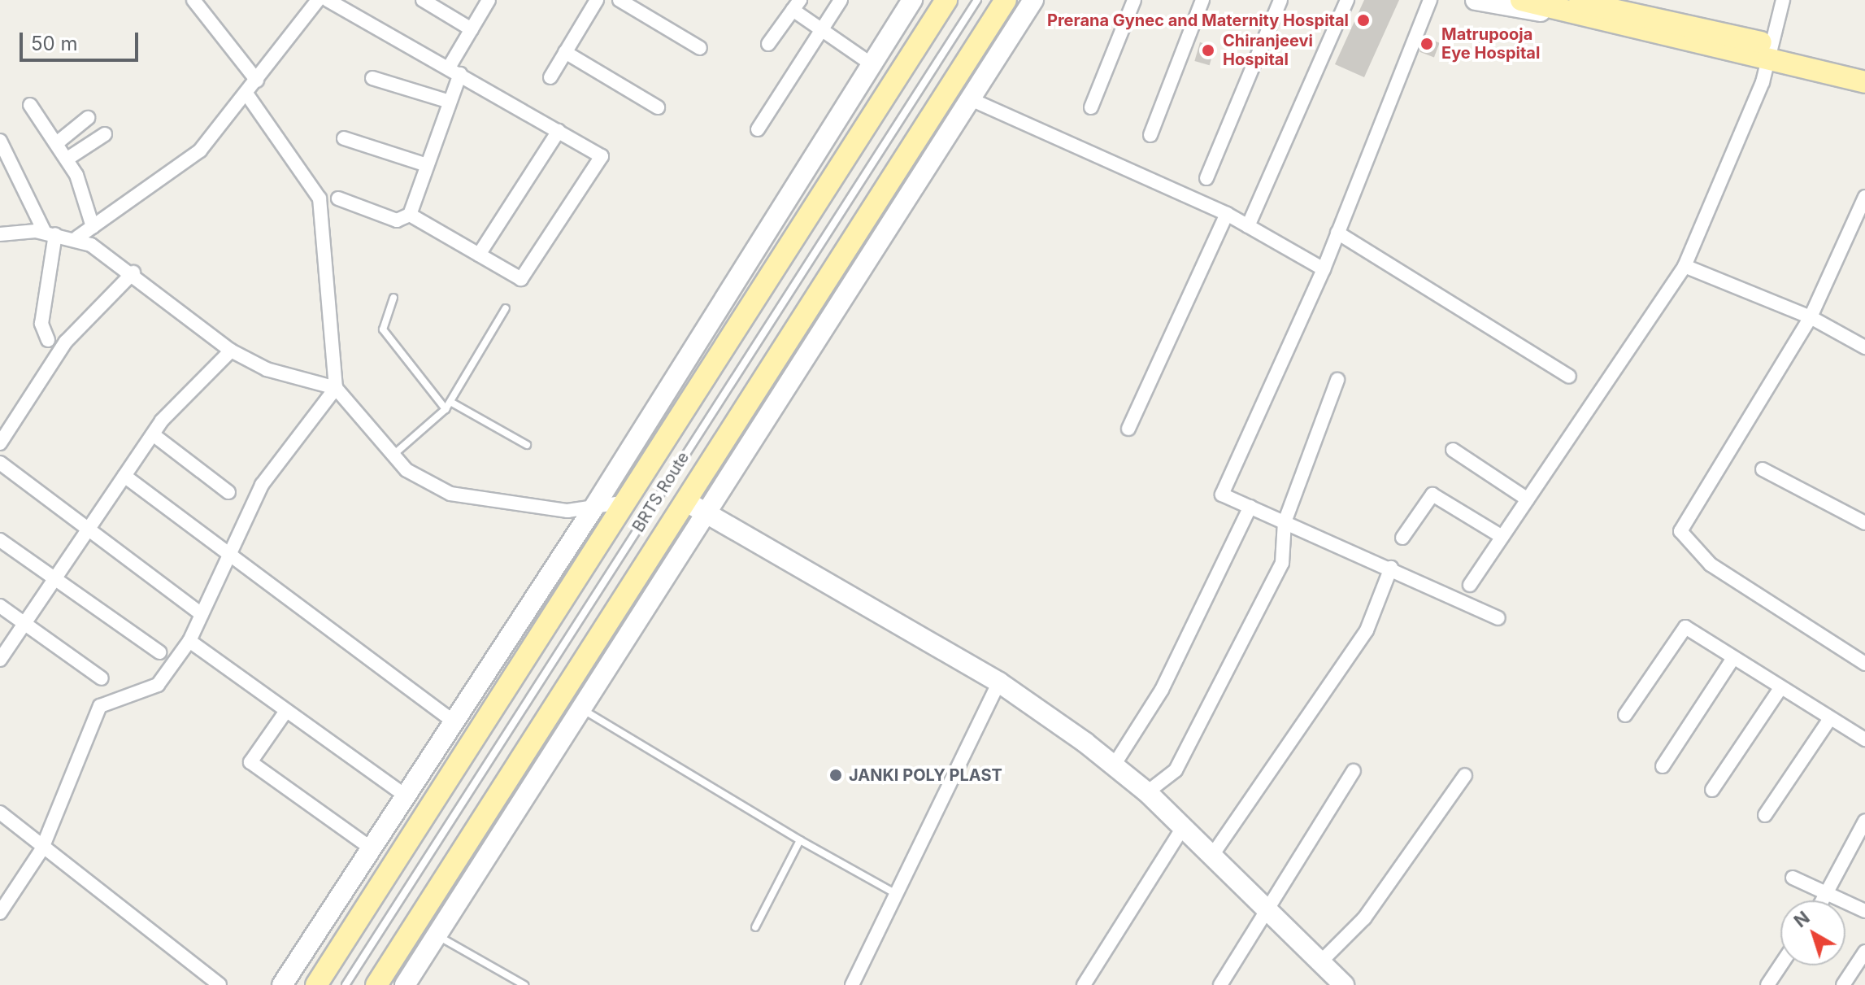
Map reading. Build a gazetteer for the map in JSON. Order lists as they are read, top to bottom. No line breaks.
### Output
{"streets":{"lane":["BRTS Route"]},"places":["Prerana Gynec and Maternity Hospital","Matrupooja Eye Hospital","Chiranjeevi Hospital","JANKI POLY PLAST"],"scale_bar":"50 m","north":"top left"}
